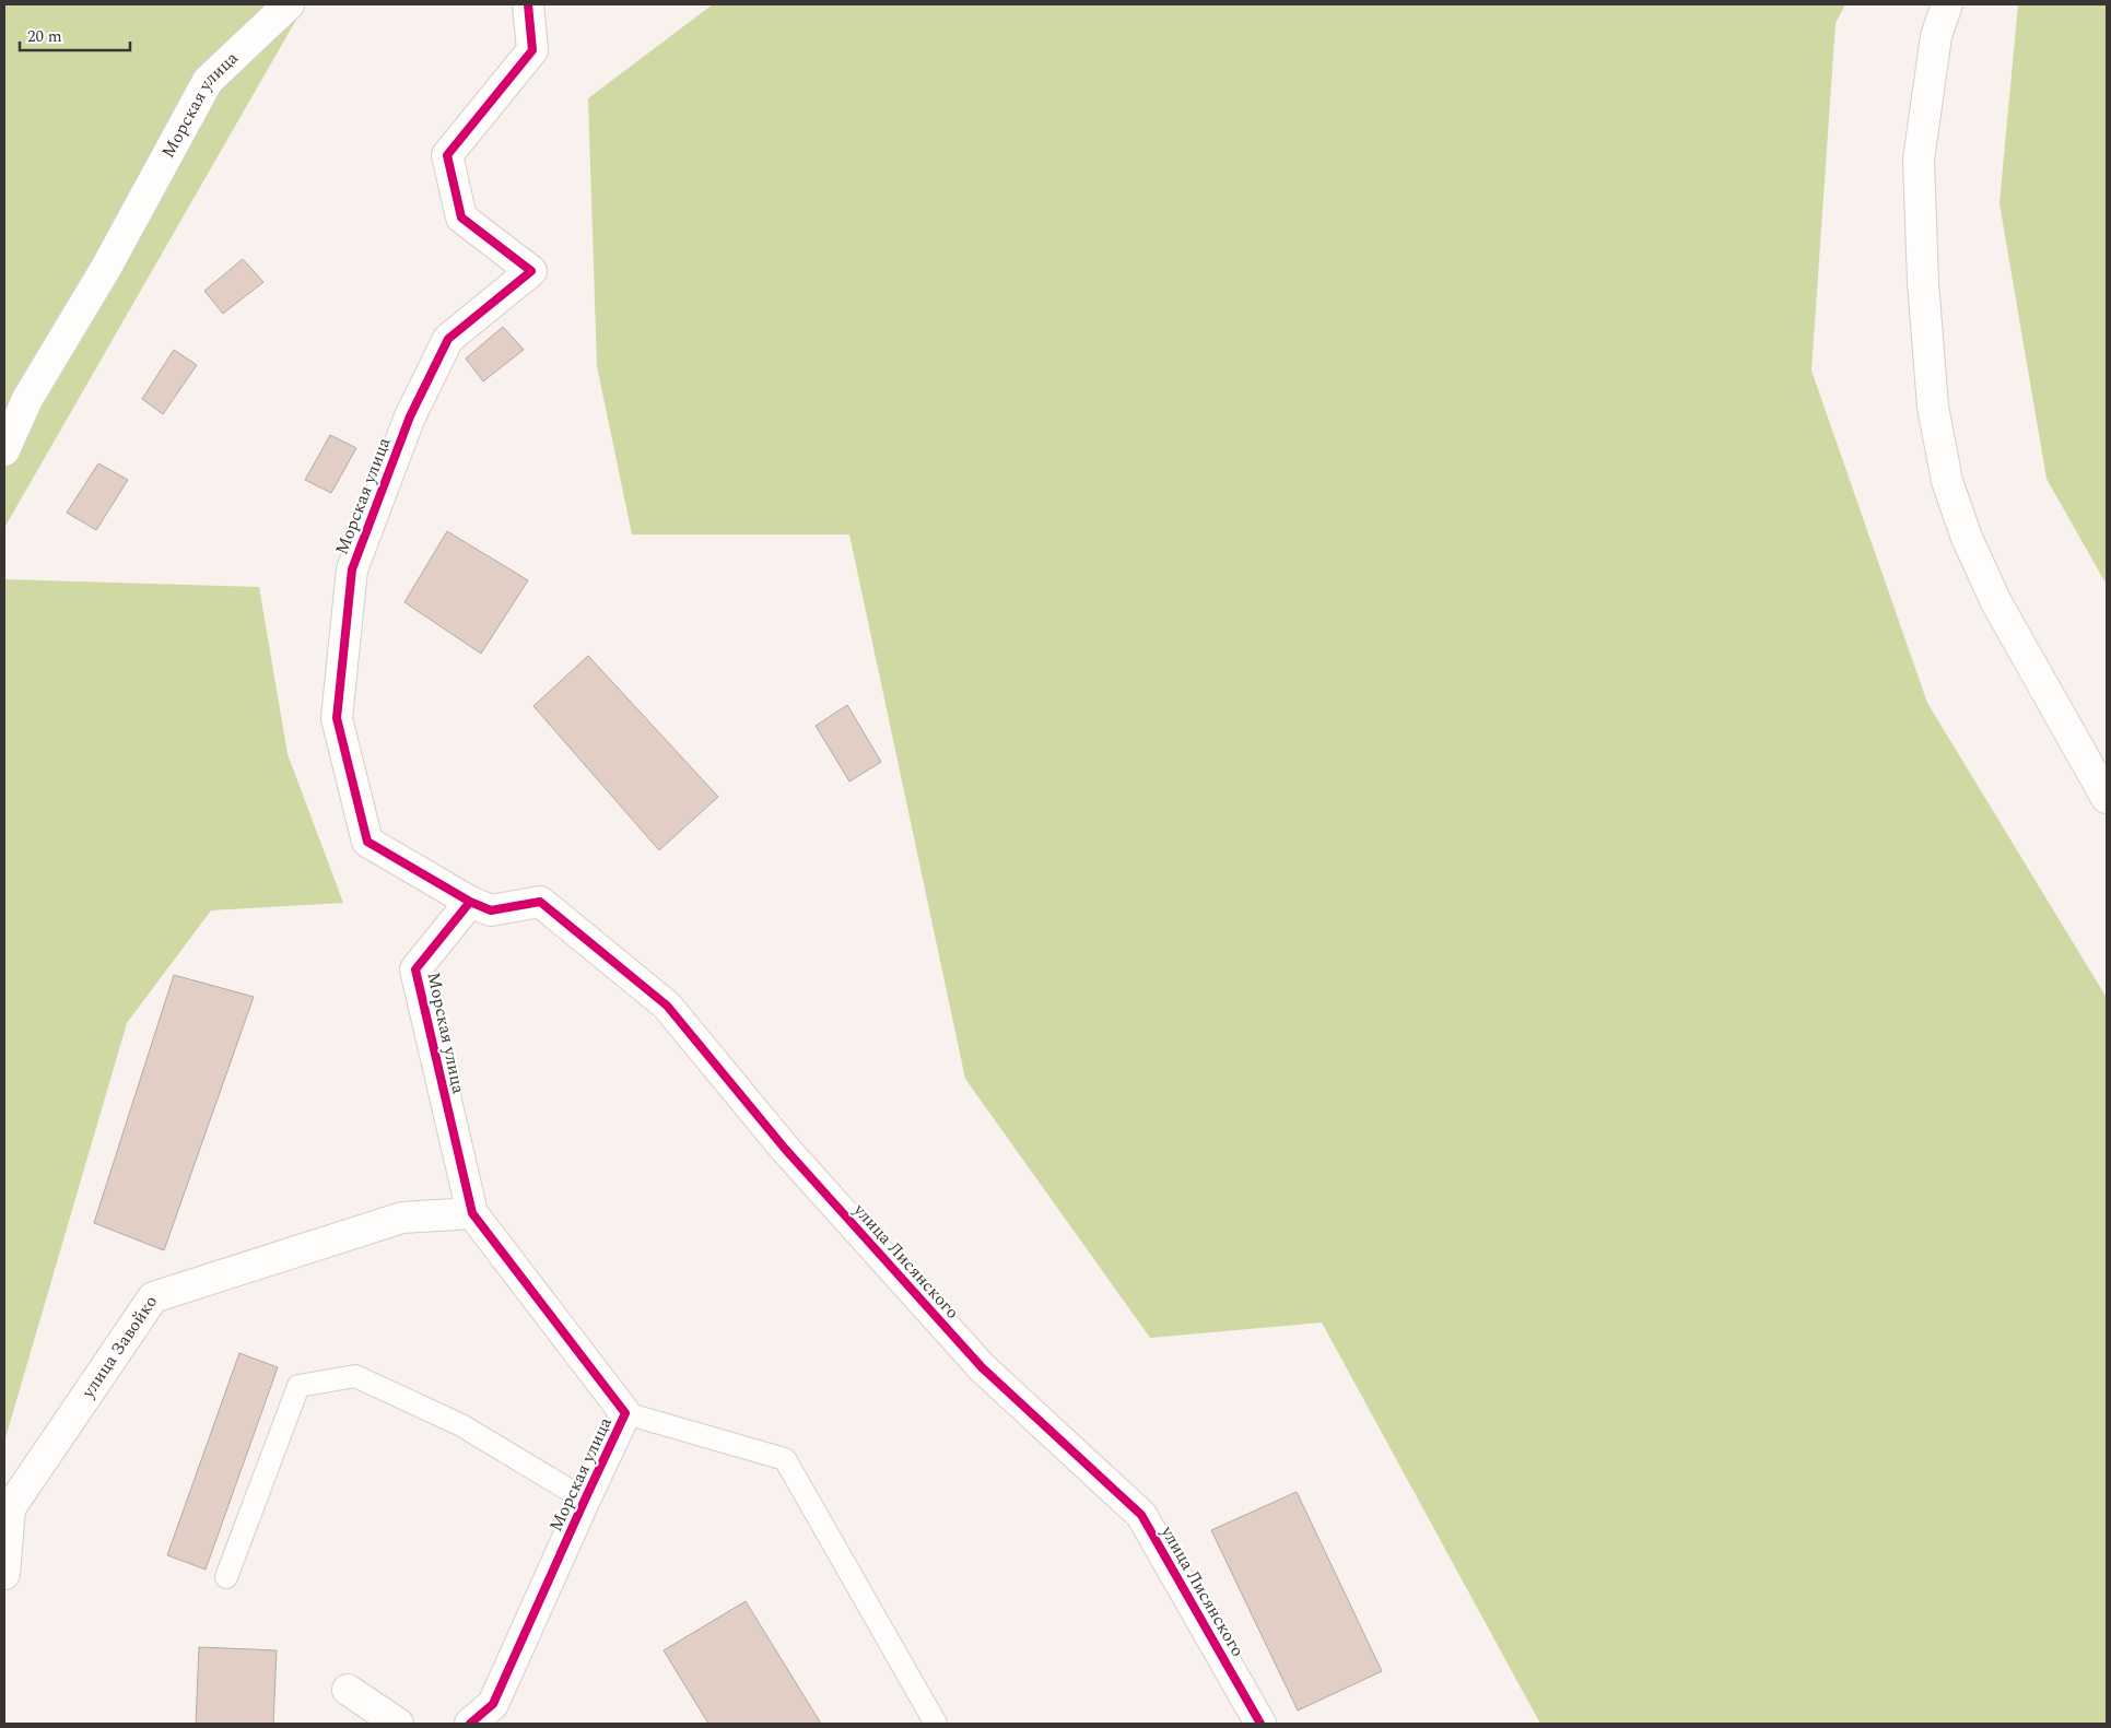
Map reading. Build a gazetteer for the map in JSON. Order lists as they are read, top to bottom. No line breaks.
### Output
{"streets":{"street":["Морская улица","улица Лисянского","улица Завойко"]},"crossings":[["Морская улица","улица Лисянского"],["Морская улица","улица Завойко"]],"scale_bar":"20 m"}
